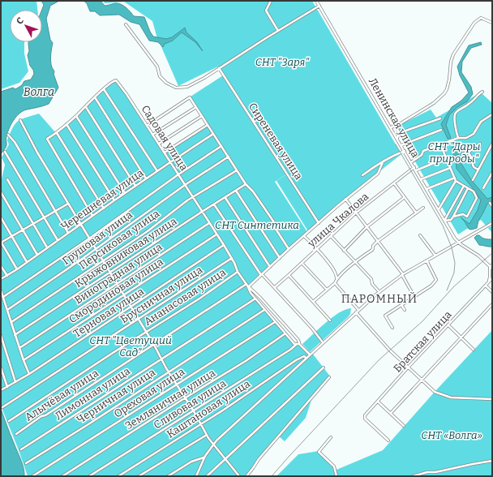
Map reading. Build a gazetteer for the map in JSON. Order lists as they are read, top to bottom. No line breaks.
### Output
{"streets":{"street":["Ленинская улица","Садовая улица","Сиреневая улица","Черешневая улица","улица Чкалова","Грушовая улица","Персиковая улица","Крыжовниковая улица","Виноградная улица","Смородиновая улица","Брусничная улица","Ананасовая улица","Терновая улица","Братская улица","Ореховая улица","Лимонная улица","Алычёвая улица","Черничная улица","Земляничная улица","Сливовая улица","Каштановая улица"]},"crossings":[["Ленинская улица","улица Чкалова"],["Садовая улица","Черешневая улица"],["Садовая улица","Грушовая улица"],["Садовая улица","Персиковая улица"],["Садовая улица","Крыжовниковая улица"],["Садовая улица","Виноградная улица"],["Садовая улица","Смородиновая улица"],["Садовая улица","Брусничная улица"],["Садовая улица","Ананасовая улица"],["Садовая улица","Терновая улица"],["Садовая улица","Алычёвая улица"],["Сиреневая улица","Алычёвая улица"]],"districts":["ПАРОМНЫЙ"],"water":["Волга"],"parks":["СНТ \"Заря\"","СНТ \"Дары природы\"","СНТ Синтетика","СНТ \"Цветущий Сад\"","СНТ «Волга»"],"north":"top left"}
